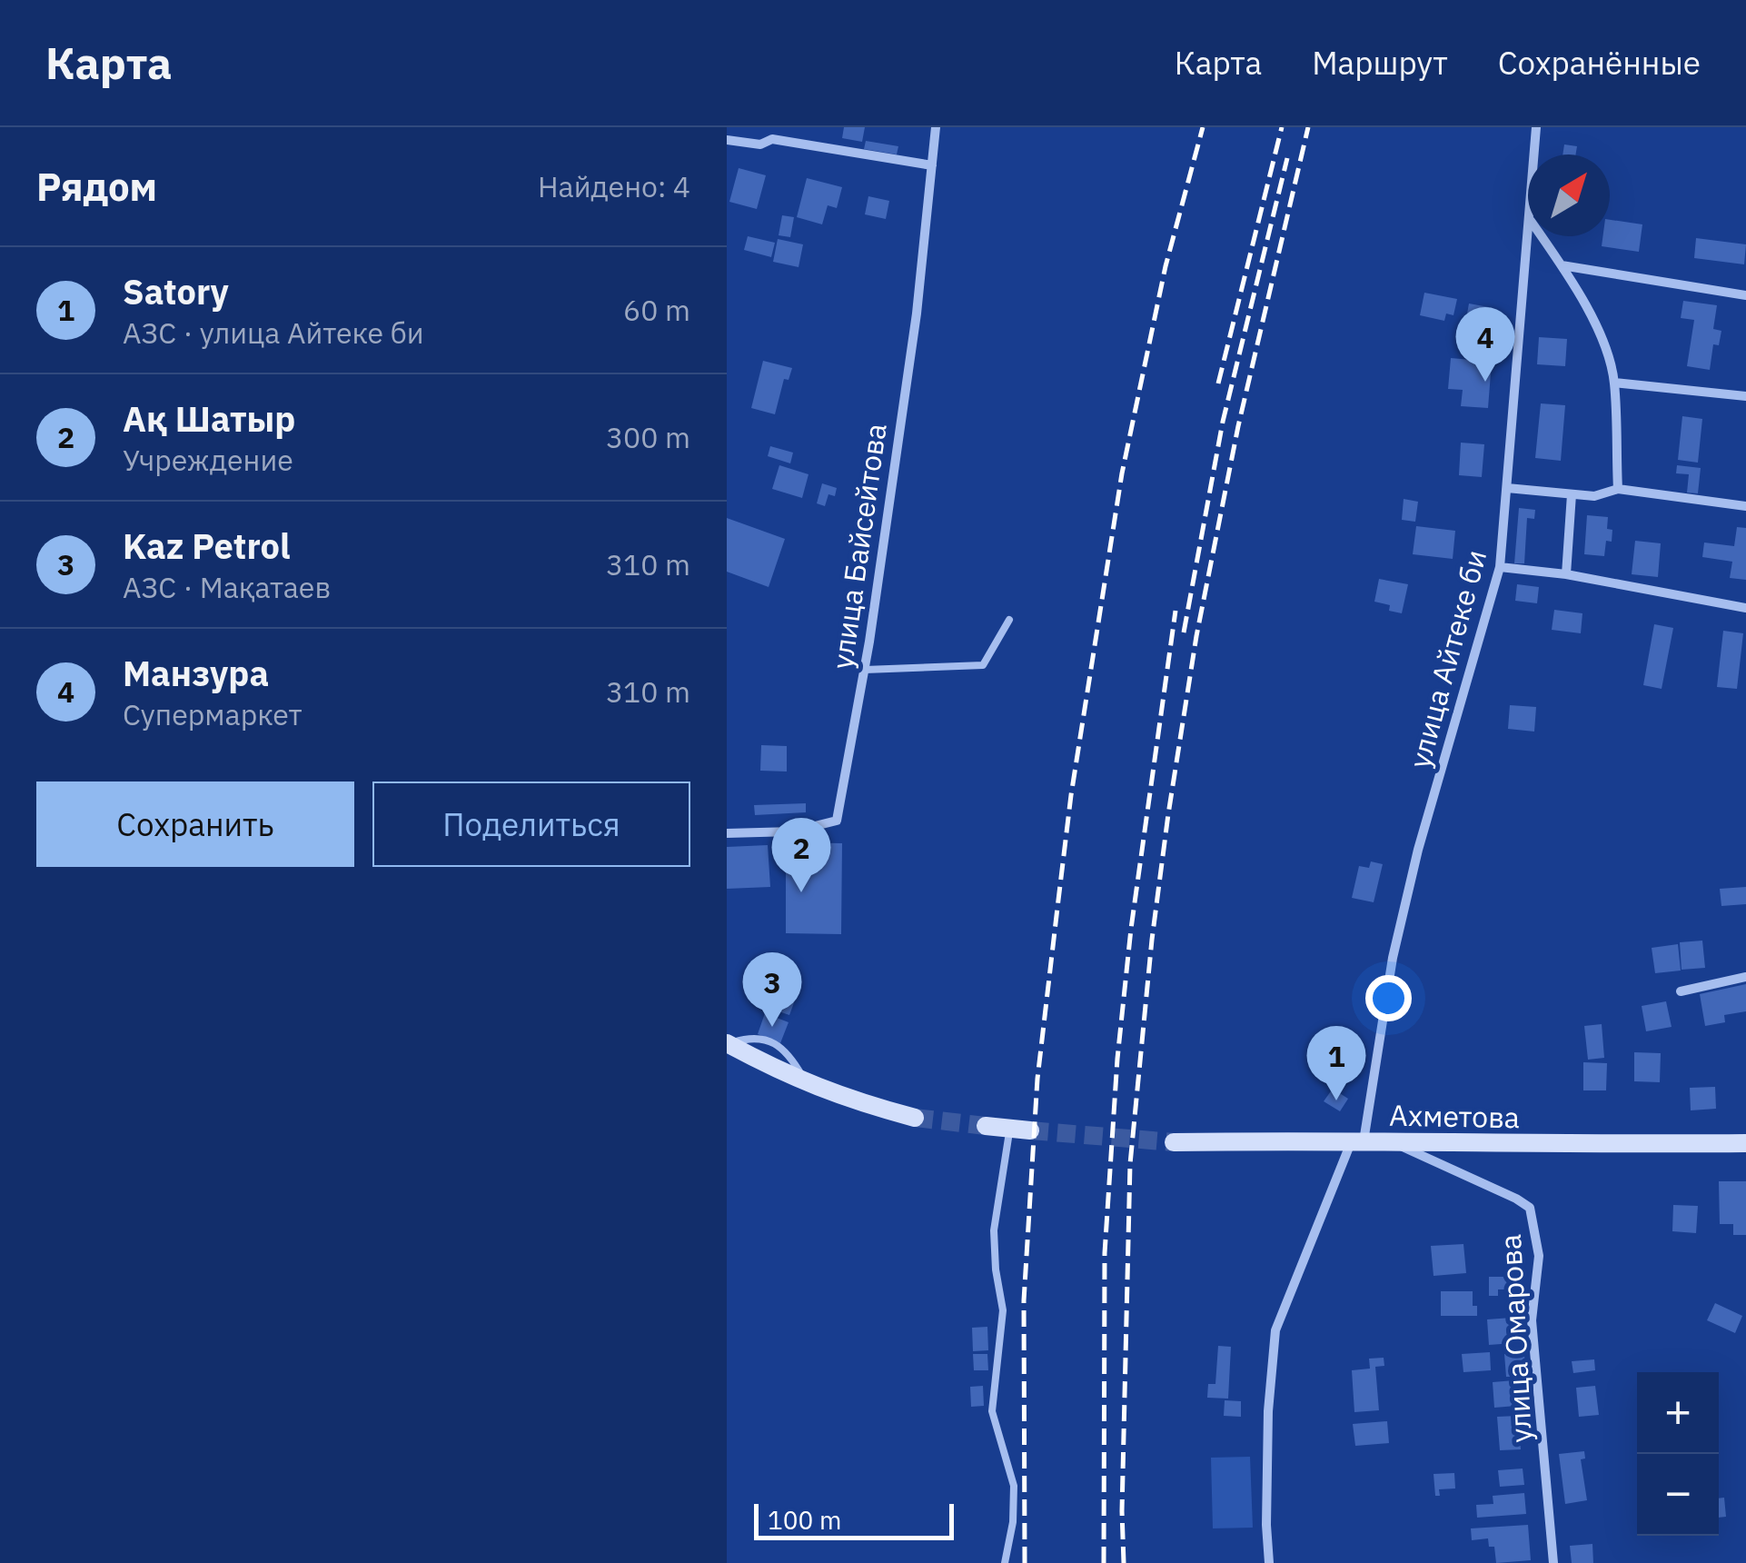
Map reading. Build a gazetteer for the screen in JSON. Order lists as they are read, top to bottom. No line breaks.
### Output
{"streets":{"main road":["Ахметова"],"street":["улица Байсейтова","улица Айтеке би","улица Омарова"]},"crossings":[["улица Айтеке би","Ахметова"],["Ахметова","улица Омарова"]],"scale_bar":"100 m","north":"top right","page":{"header":"Карта","nav":["Карта","Маршрут","Сохранённые"],"heading":["Рядом","Найдено: 4"],"list":[{"mark":"1","name":"Satory","note":"АЗС · улица Айтеке би","value":"60 m"},{"mark":"2","name":"Ақ Шатыр","note":"Учреждение","value":"300 m"},{"mark":"3","name":"Kaz Petrol","note":"АЗС · Мақатаев","value":"310 m"},{"mark":"4","name":"Манзура","note":"Супермаркет","value":"310 m"}],"pins":["4","2","3","1"],"buttons":["Сохранить","Поделиться"],"map_buttons":["+","−"],"scale":"100 m"}}
